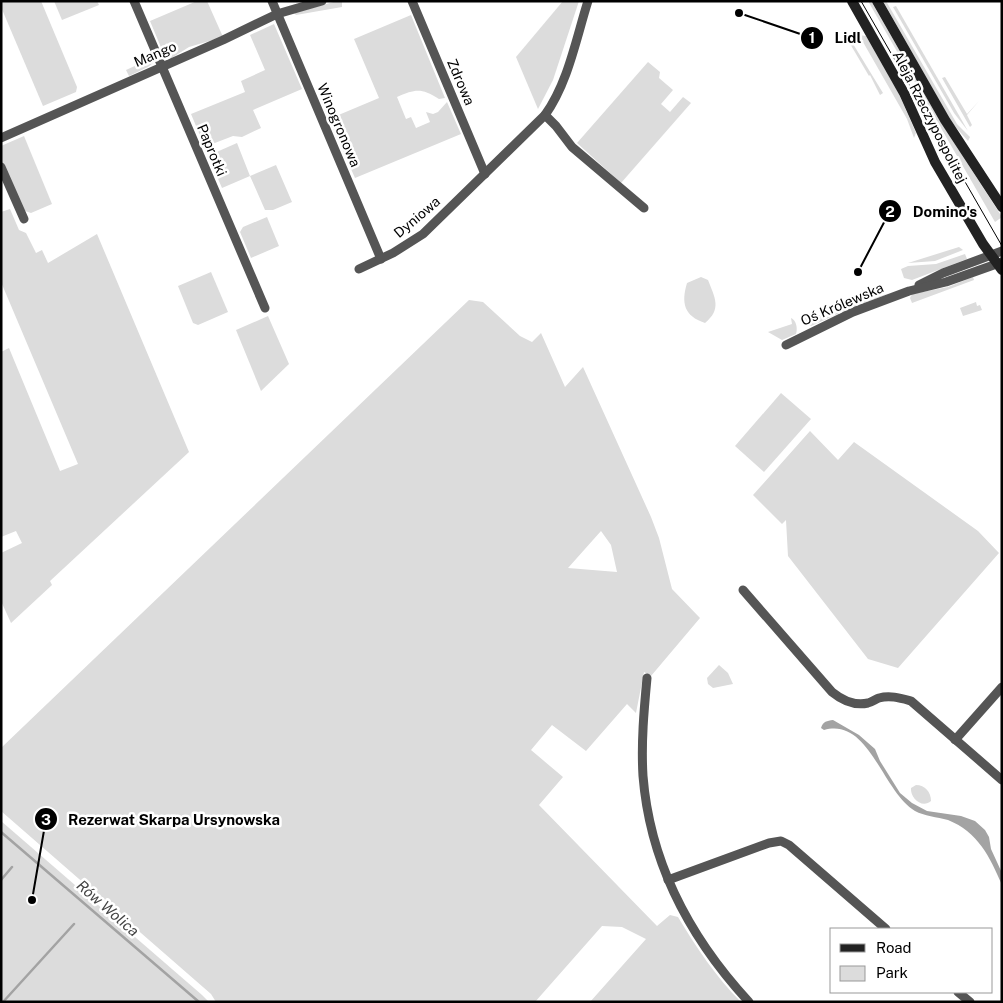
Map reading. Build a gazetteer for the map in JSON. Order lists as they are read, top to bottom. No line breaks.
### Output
{"streets":{"street":["Mango","Zdrowa","Aleja Rzeczypospolitej","Winogronowa","Paprotki","Dyniowa","Oś Królewska"]},"crossings":[["Mango","Winogronowa"],["Mango","Paprotki"],["Zdrowa","Dyniowa"],["Aleja Rzeczypospolitej","Oś Królewska"],["Winogronowa","Dyniowa"]],"water":["Rów Wolica"],"places":["Lidl","Domino's","Rezerwat Skarpa Ursynowska"],"legend":["Road","Park"]}
